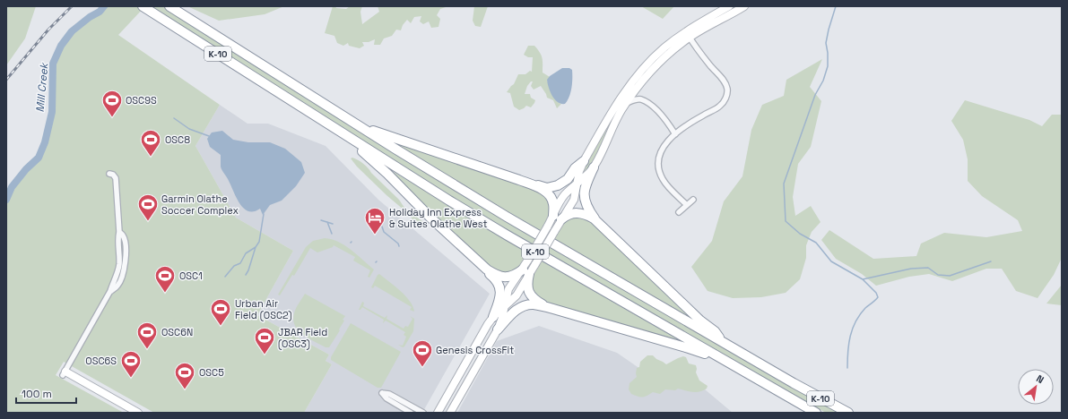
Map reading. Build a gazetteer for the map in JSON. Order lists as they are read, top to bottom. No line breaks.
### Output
{"streets":{"highway":["K-10"]},"water":["Mill Creek"],"places":{"sports":["OSC9S","OSC8","Garmin Olathe Soccer Complex","OSC1","Urban Air Field (OSC2)","OSC6N","JBAR Field (OSC3)","Genesis CrossFit","OSC6S","OSC5"],"hotel":["Holiday Inn Express & Suites Olathe West"]},"scale_bar":"100 m","north":"top right"}
